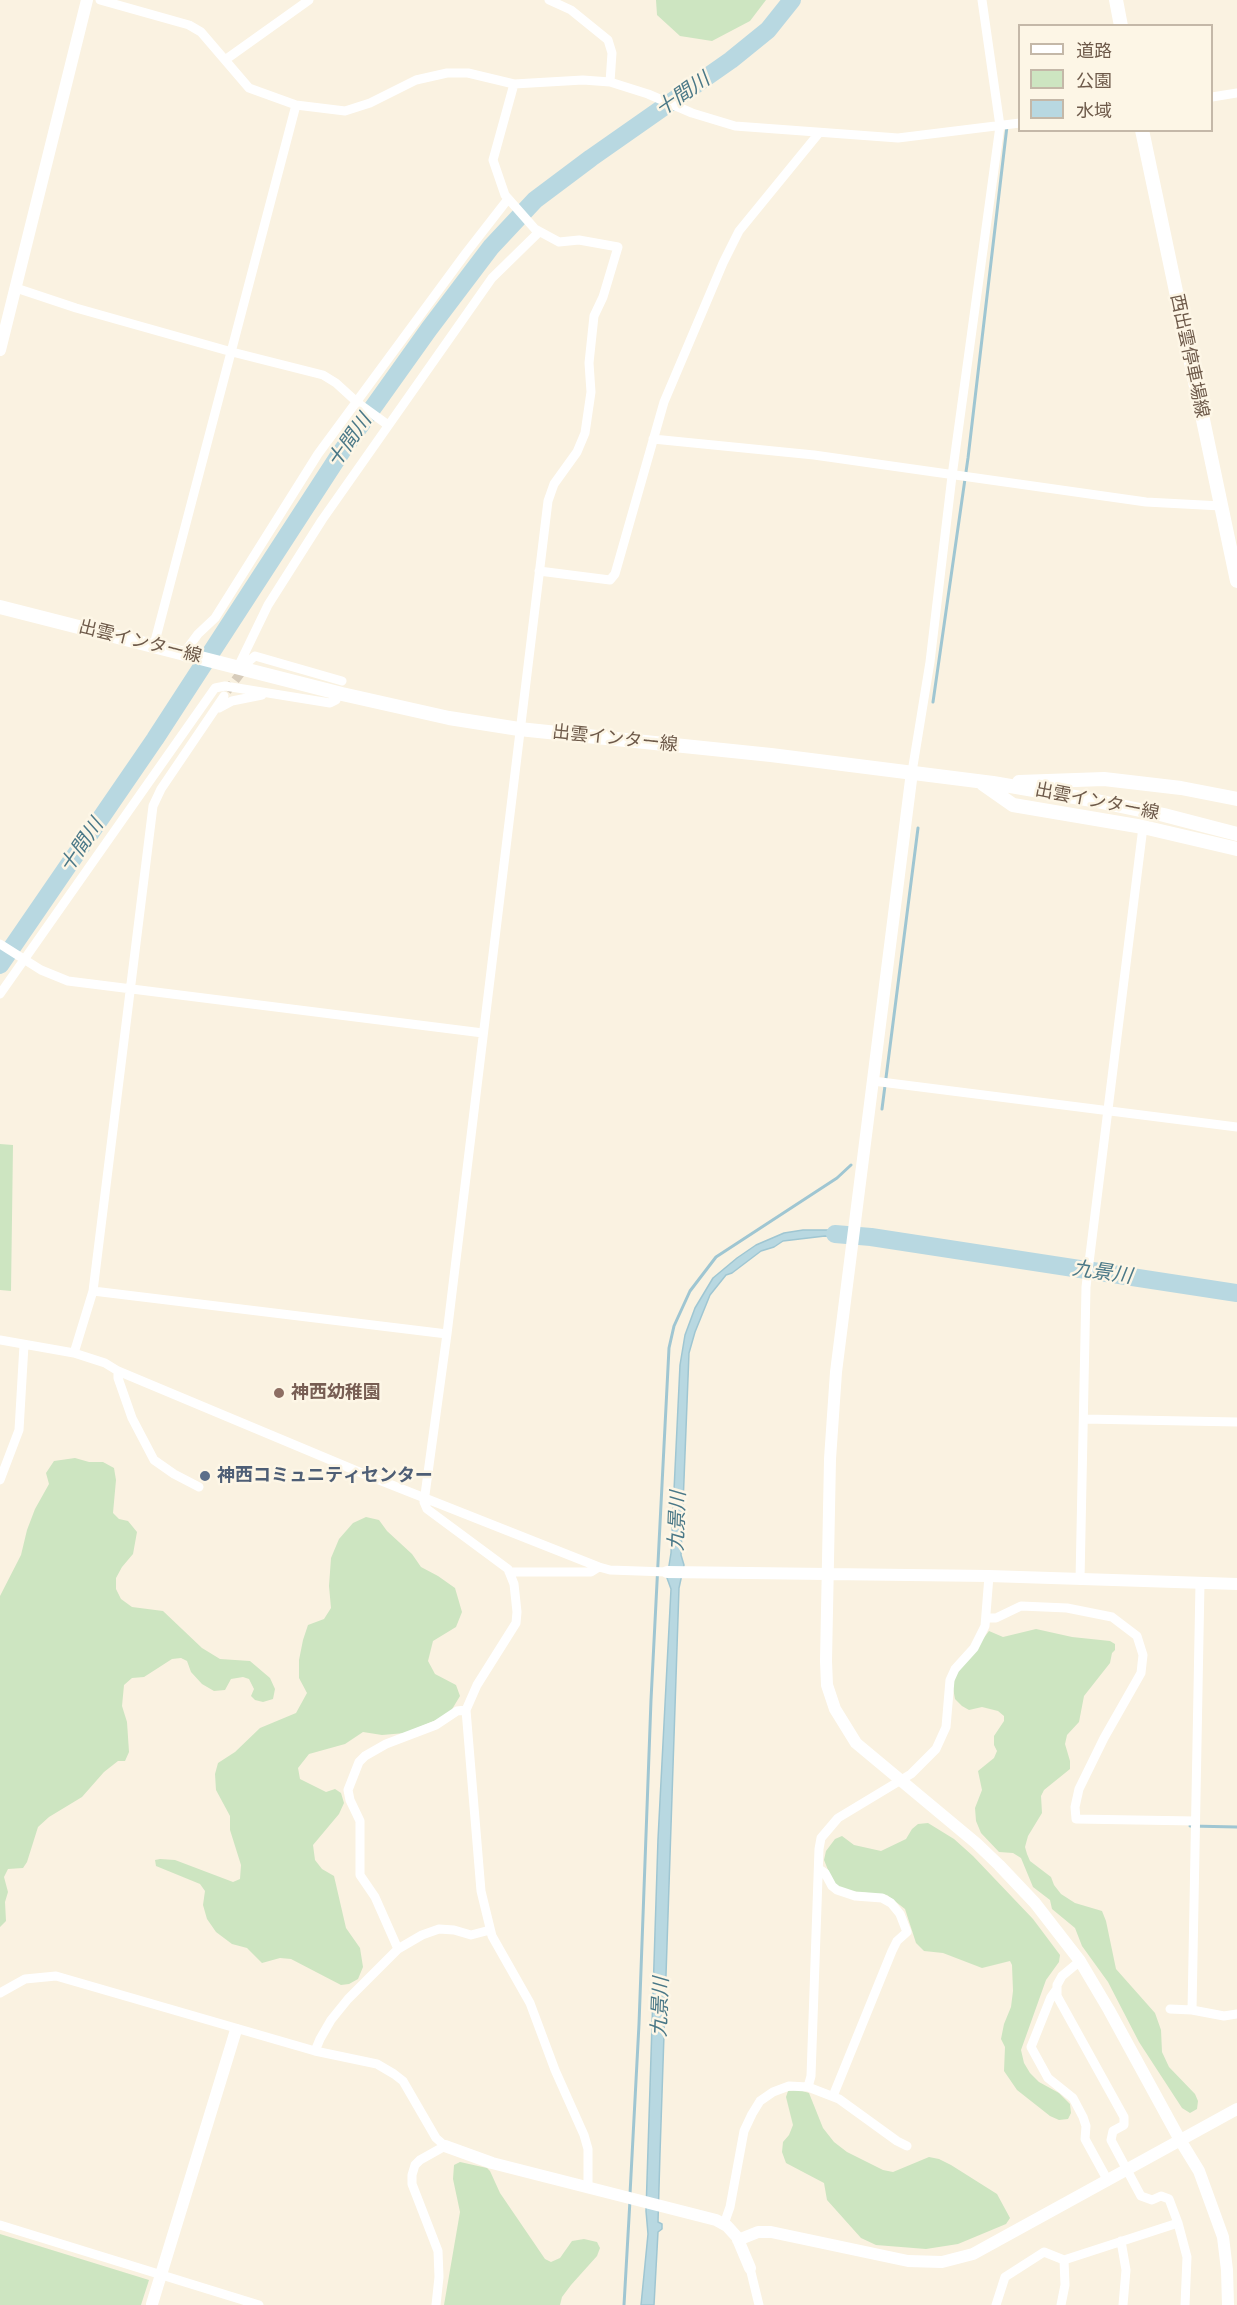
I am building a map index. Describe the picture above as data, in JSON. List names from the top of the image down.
{
  "streets": {
    "main road": ["西出雲停車場線", "出雲インター線"]
  },
  "water": ["十間川", "九景川"],
  "places": ["神西幼稚園", "神西コミュニティセンター"],
  "legend": ["道路", "公園", "水域"]
}
